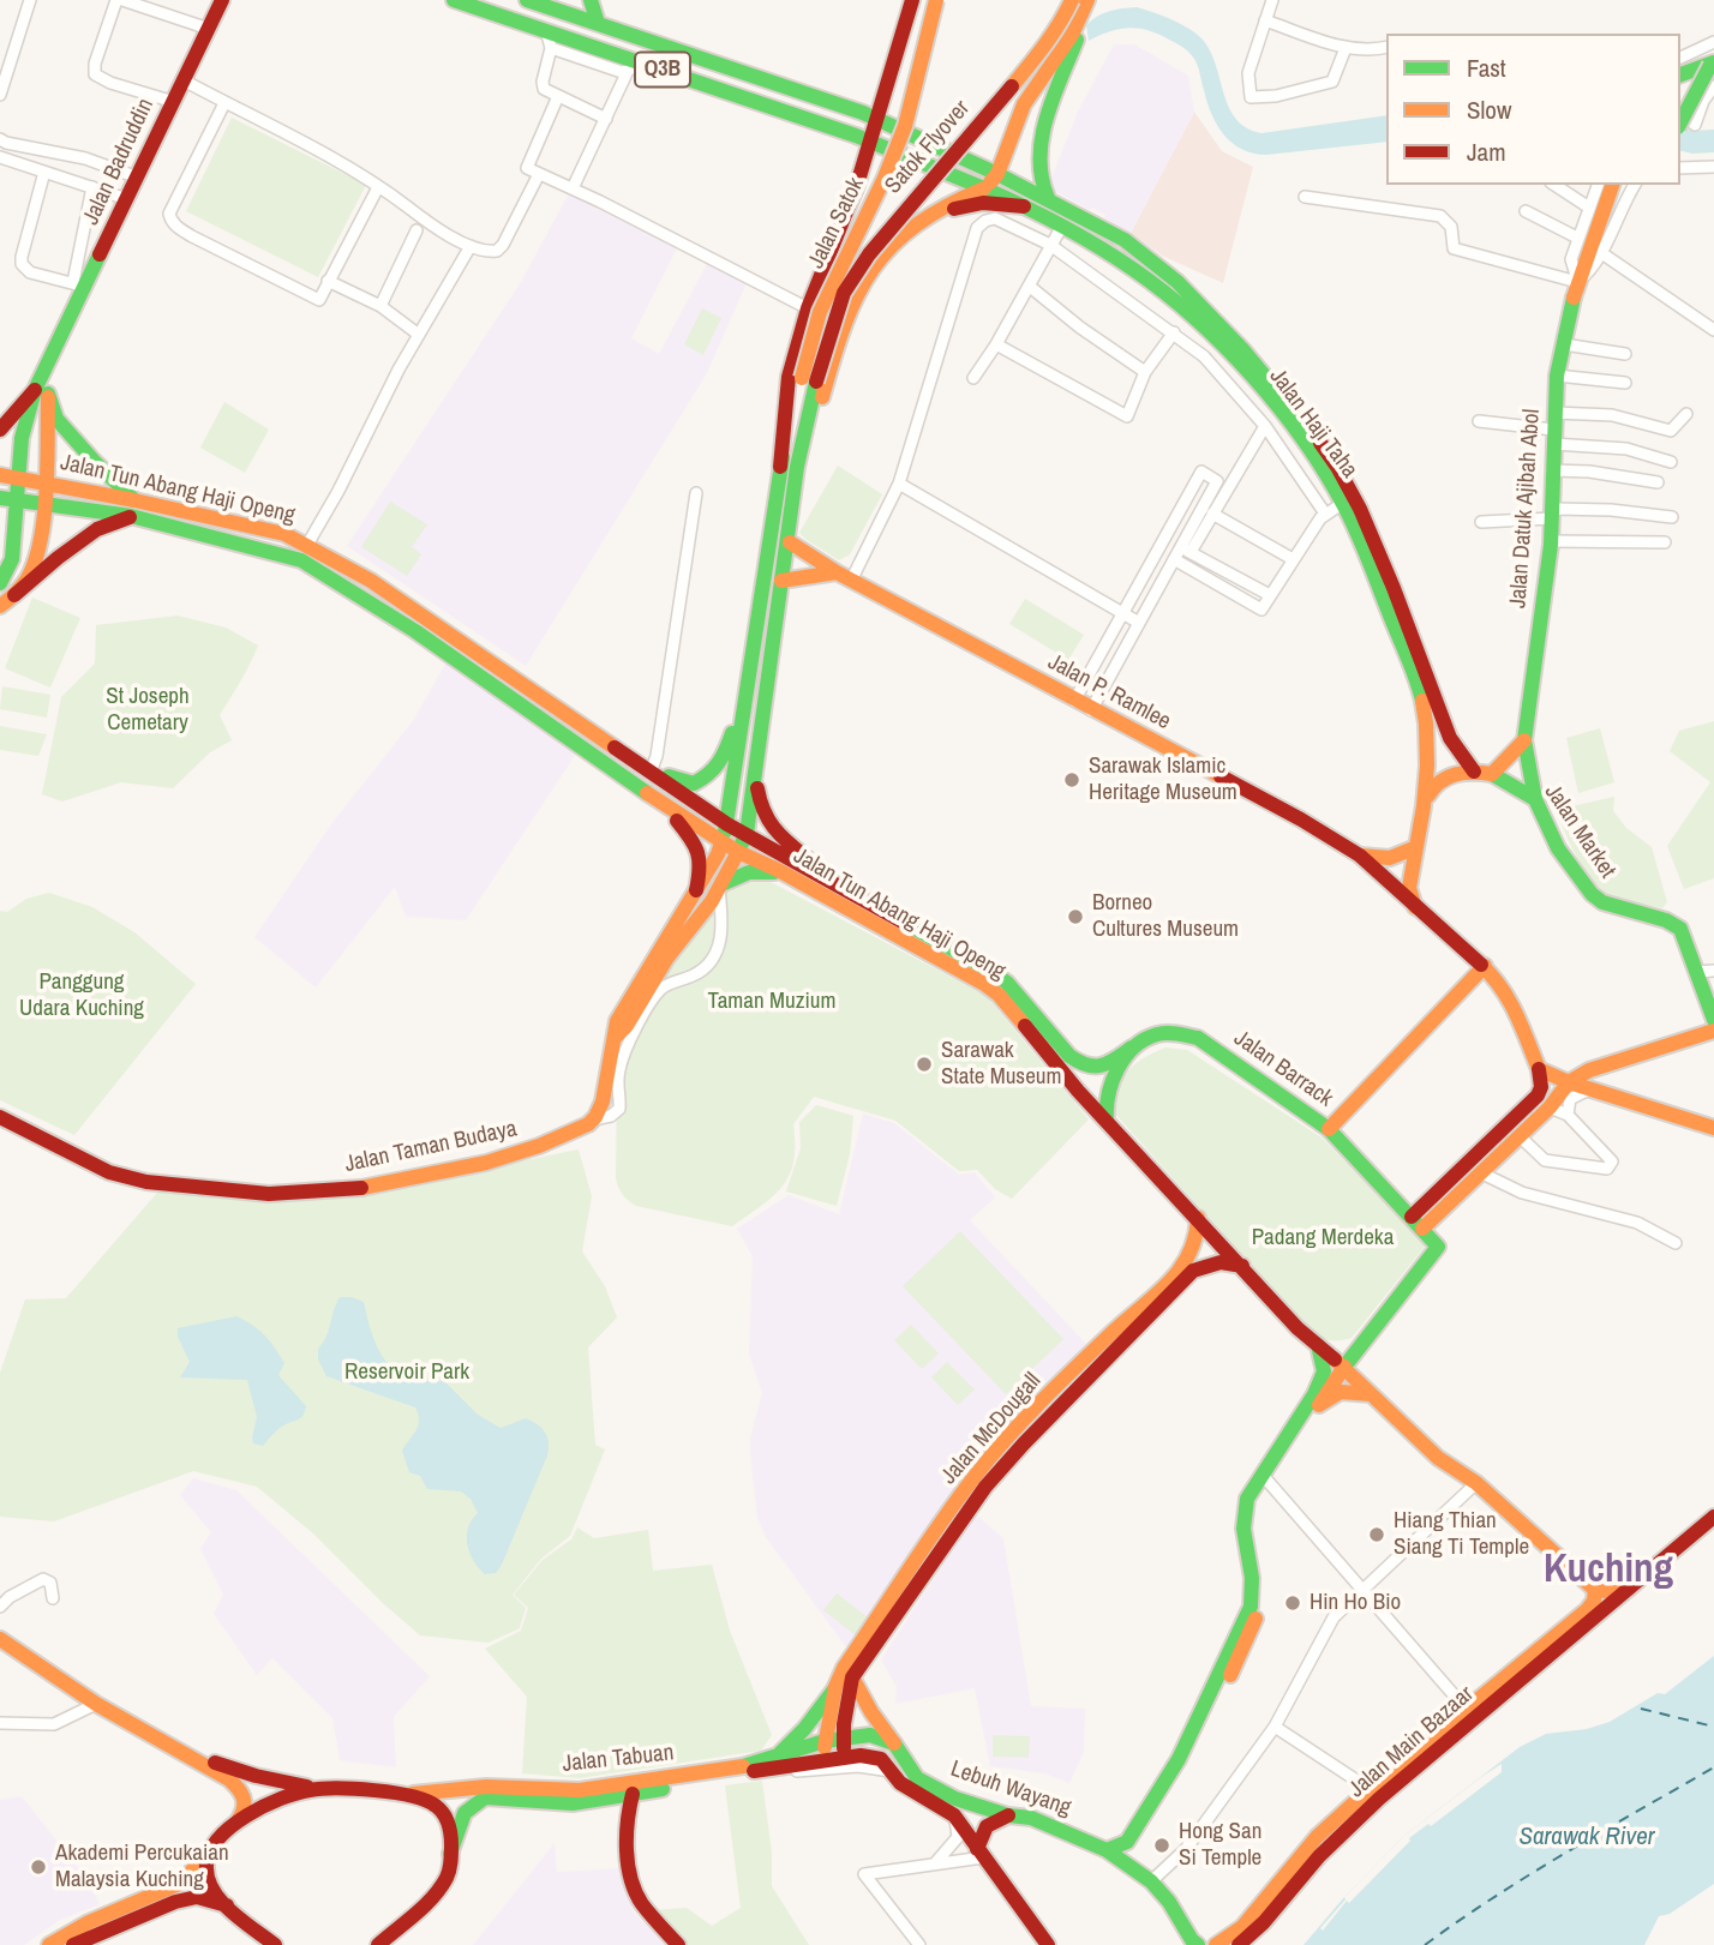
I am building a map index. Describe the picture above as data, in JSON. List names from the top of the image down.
{
  "streets": {
    "main road": [
      "Q3B",
      "Satok Flyover",
      "Jalan Badruddin",
      "Jalan Satok",
      "Jalan Haji Taha",
      "Jalan Tun Abang Haji Openg",
      "Jalan Datuk Ajibah Abol",
      "Jalan P. Ramlee",
      "Jalan Market",
      "Jalan Barrack",
      "Jalan Taman Budaya",
      "Jalan McDougall",
      "Jalan Main Bazaar",
      "Jalan Tabuan",
      "Lebuh Wayang"
    ]
  },
  "crossings": [
    ["Q3B", "Jalan Satok"],
    ["Q3B", "Jalan Haji Taha"],
    ["Satok Flyover", "Jalan Satok"],
    ["Jalan Badruddin", "Jalan Tun Abang Haji Openg"],
    ["Jalan Satok", "Jalan Haji Taha"],
    ["Jalan Satok", "Jalan Tun Abang Haji Openg"],
    ["Jalan Satok", "Jalan P. Ramlee"],
    ["Jalan Haji Taha", "Jalan P. Ramlee"],
    ["Jalan Tun Abang Haji Openg", "Jalan Barrack"],
    ["Jalan Tun Abang Haji Openg", "Jalan McDougall"],
    ["Jalan Tun Abang Haji Openg", "Jalan Main Bazaar"],
    ["Jalan Datuk Ajibah Abol", "Jalan Market"],
    ["Jalan McDougall", "Jalan Tabuan"],
    ["Jalan McDougall", "Lebuh Wayang"],
    ["Jalan Tabuan", "Lebuh Wayang"]
  ],
  "districts": ["Kuching"],
  "water": ["Sarawak River"],
  "parks": [
    "St Joseph Cemetary",
    "Panggung Udara Kuching",
    "Taman Muzium",
    "Padang Merdeka",
    "Reservoir Park"
  ],
  "places": [
    "Sarawak Islamic Heritage Museum",
    "Borneo Cultures Museum",
    "Sarawak State Museum",
    "Hiang Thian Siang Ti Temple",
    "Hin Ho Bio",
    "Hong San Si Temple",
    "Akademi Percukaian Malaysia Kuching"
  ],
  "legend": ["Fast", "Slow", "Jam"]
}
